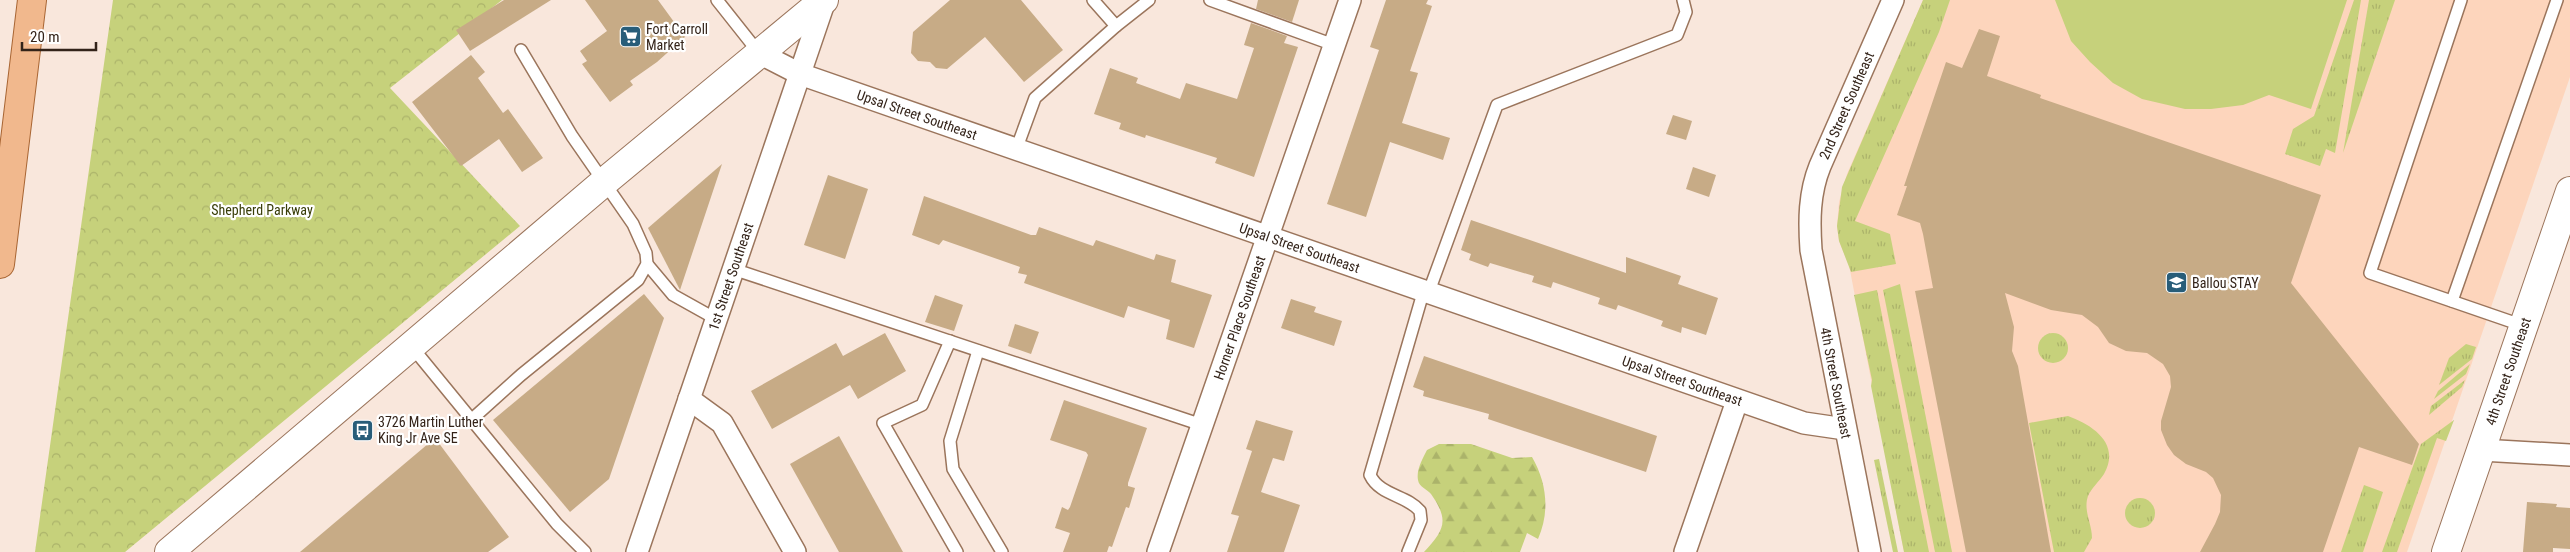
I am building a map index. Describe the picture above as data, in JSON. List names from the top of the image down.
{
  "streets": {
    "main road": ["4th Street Southeast"],
    "street": [
      "2nd Street Southeast",
      "Upsal Street Southeast",
      "1st Street Southeast",
      "Horner Place Southeast"
    ]
  },
  "crossings": [
    ["2nd Street Southeast", "4th Street Southeast"],
    ["Upsal Street Southeast", "1st Street Southeast"],
    ["Upsal Street Southeast", "Horner Place Southeast"],
    ["Upsal Street Southeast", "4th Street Southeast"]
  ],
  "parks": ["Shepherd Parkway"],
  "places": {
    "supermarket": ["Fort Carroll Market"],
    "school or university": ["Ballou STAY"],
    "bus stop": ["3726 Martin Luther King Jr Ave SE"]
  },
  "scale_bar": "20 m"
}
